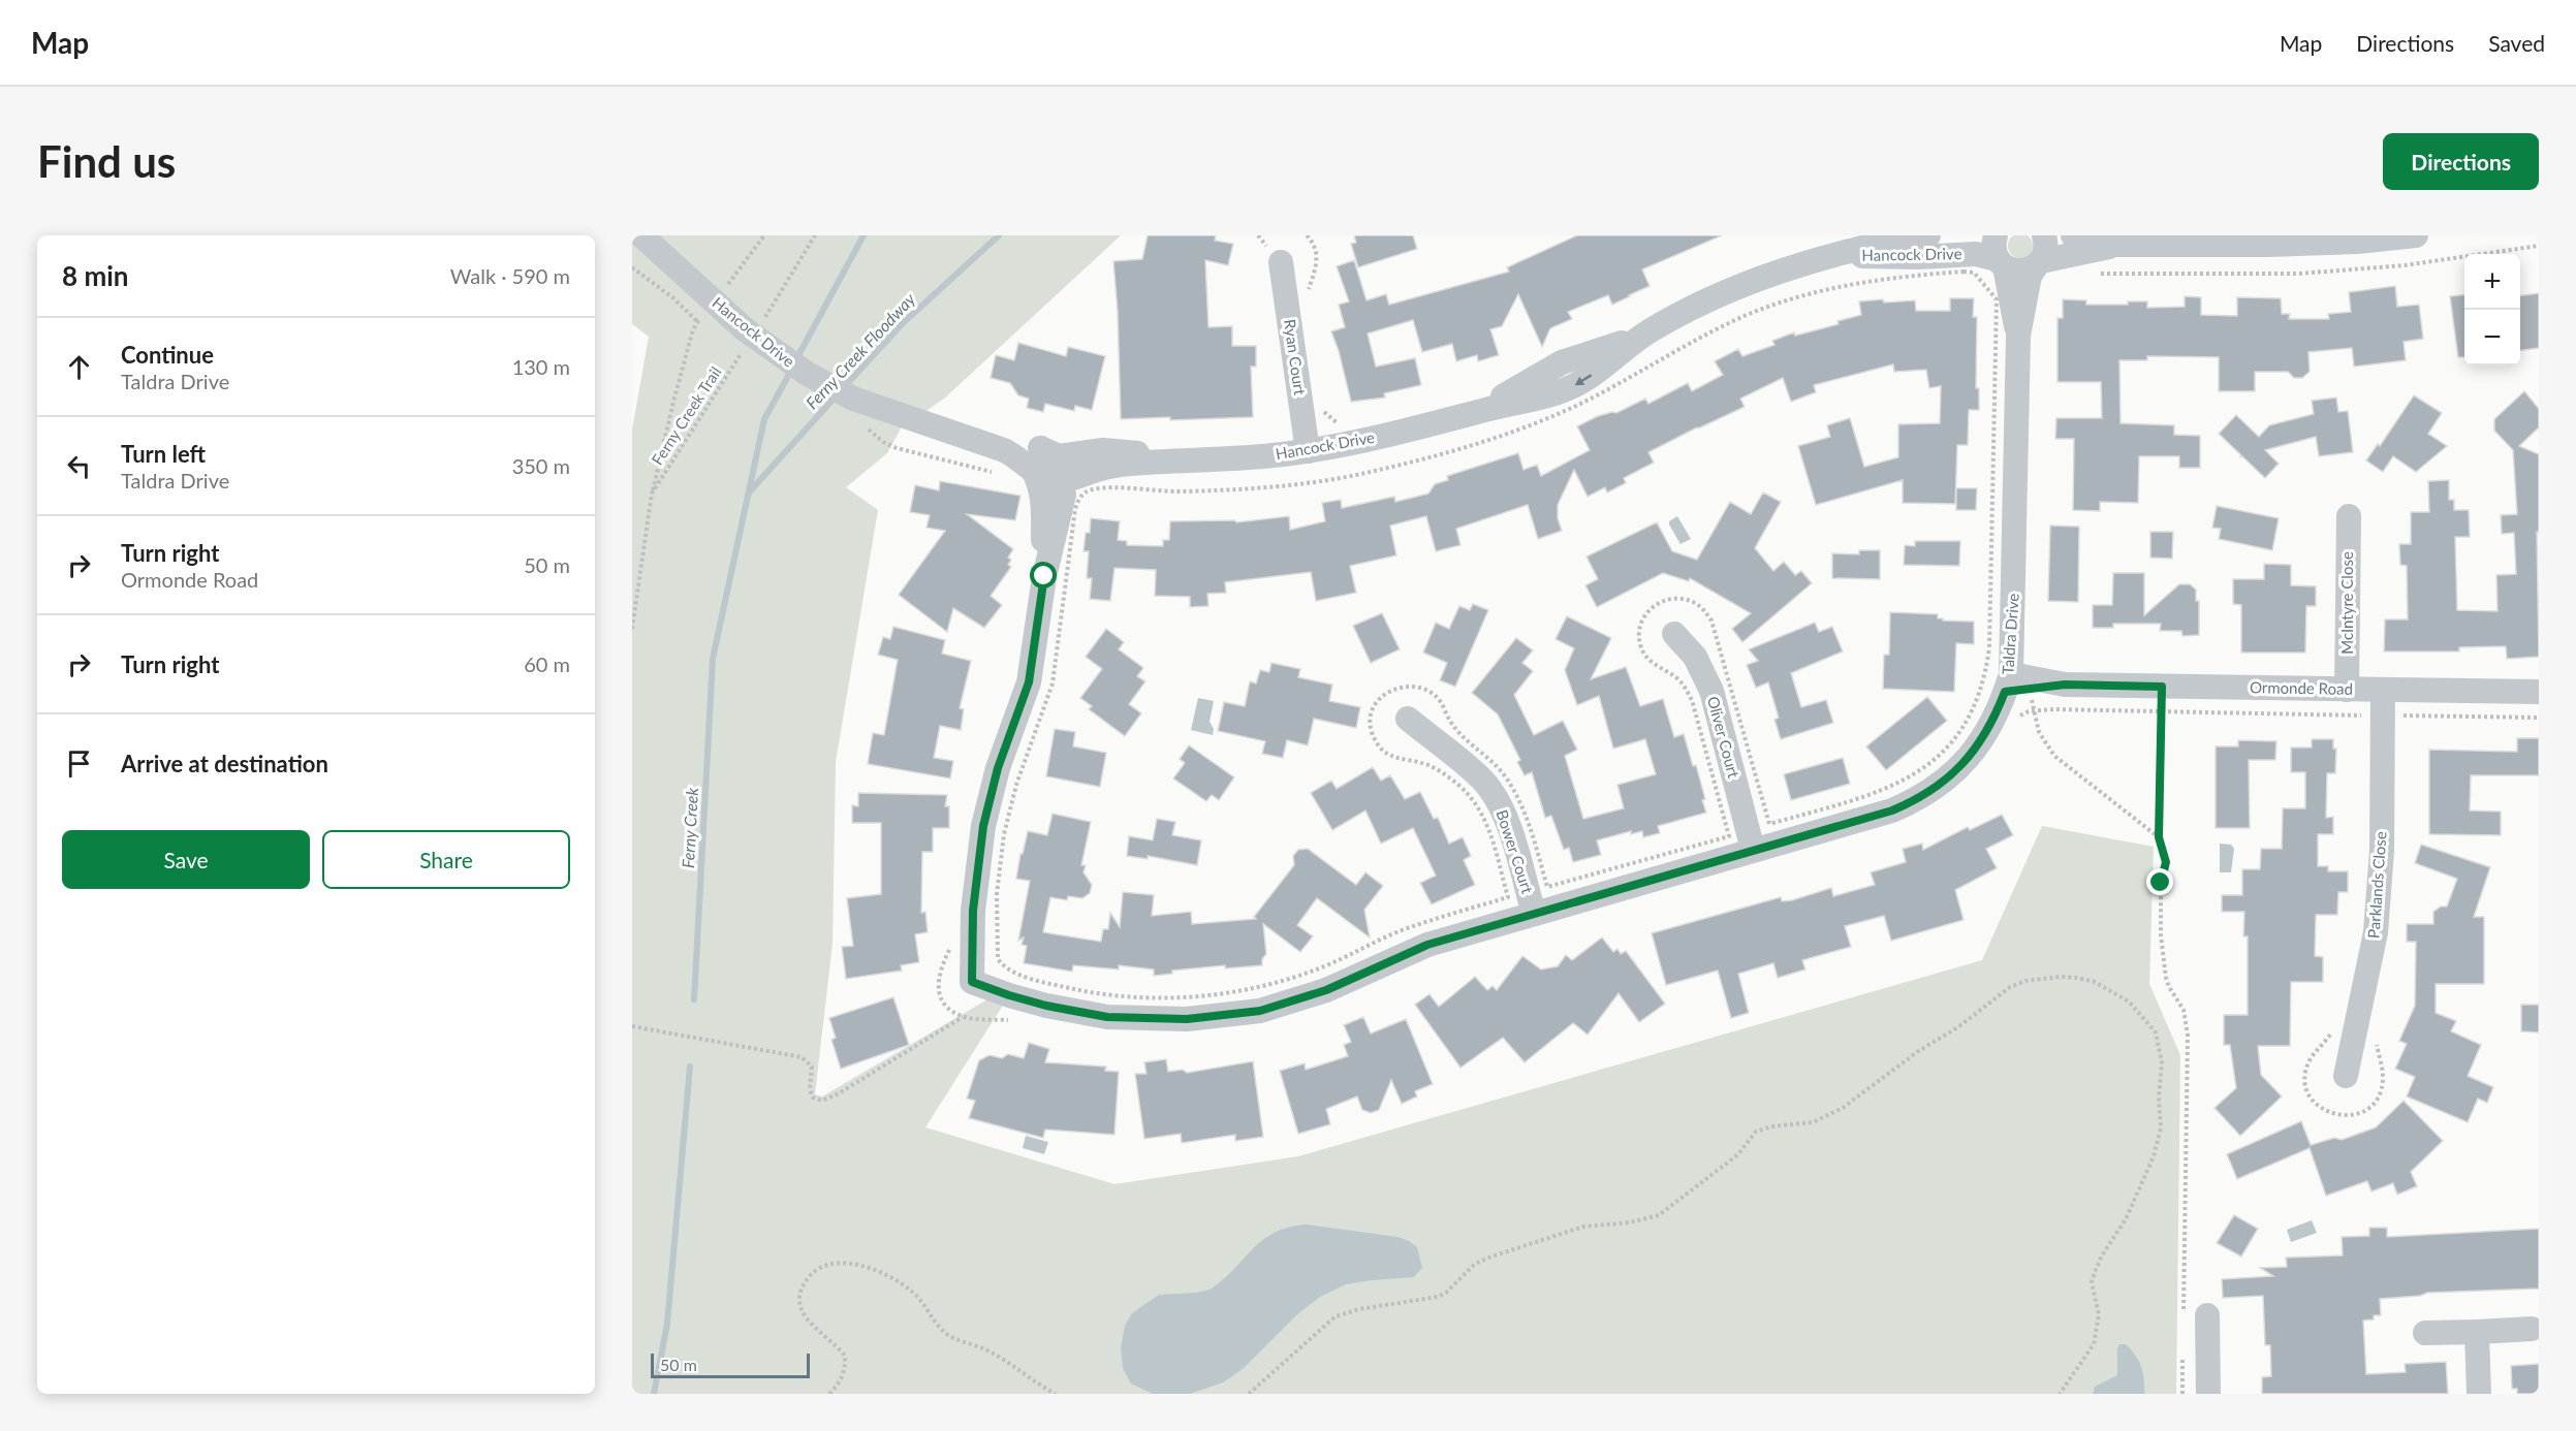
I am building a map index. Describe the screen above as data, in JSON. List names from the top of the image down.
{
  "streets": {
    "street": [
      "Hancock Drive",
      "Ryan Court",
      "McIntyre Close",
      "Taldra Drive",
      "Ormonde Road",
      "Oliver Court",
      "Bower Court",
      "Parklands Close"
    ],
    "path": ["Ferny Creek Trail"]
  },
  "crossings": [
    ["Hancock Drive", "Ryan Court"],
    ["Hancock Drive", "Ferny Creek Trail"],
    ["Hancock Drive", "Taldra Drive"],
    ["McIntyre Close", "Ormonde Road"],
    ["Taldra Drive", "Ormonde Road"],
    ["Taldra Drive", "Oliver Court"],
    ["Taldra Drive", "Bower Court"],
    ["Ormonde Road", "Parklands Close"]
  ],
  "water": ["Ferny Creek Floodway", "Ferny Creek"],
  "scale_bar": "50 m",
  "page": {
    "header": "Map",
    "nav": ["Map", "Directions", "Saved"],
    "buttons": [
      "Directions",
      ["Save", "Share"]
    ],
    "title": "Find us",
    "heading": ["8 min", "Walk · 590 m"],
    "map_buttons": ["+", "−"],
    "list": [
      ["Continue", "Taldra Drive", "130 m"],
      ["Turn left", "Taldra Drive", "350 m"],
      ["Turn right", "Ormonde Road", "50 m"],
      ["Turn right", "60 m"],
      "Arrive at destination"
    ],
    "scale": "50 m"
  }
}
